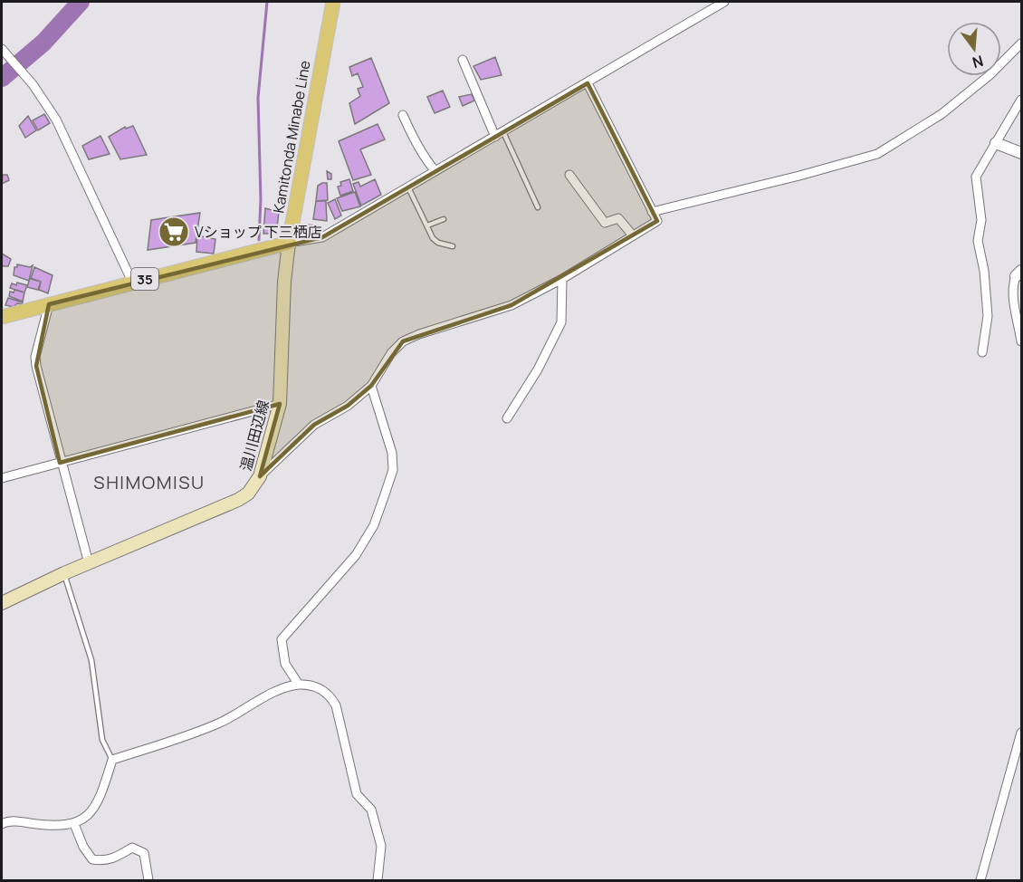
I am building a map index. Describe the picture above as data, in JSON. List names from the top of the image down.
{
  "streets": {
    "main road": ["Kamitonda Minabe Line", "35", "温川田辺線"]
  },
  "crossings": [
    ["Kamitonda Minabe Line", "35"],
    ["Kamitonda Minabe Line", "温川田辺線"],
    ["35", "温川田辺線"]
  ],
  "districts": ["SHIMOMISU"],
  "places": {
    "supermarket": ["Vショップ 下三栖店"]
  },
  "north": "bottom"
}
